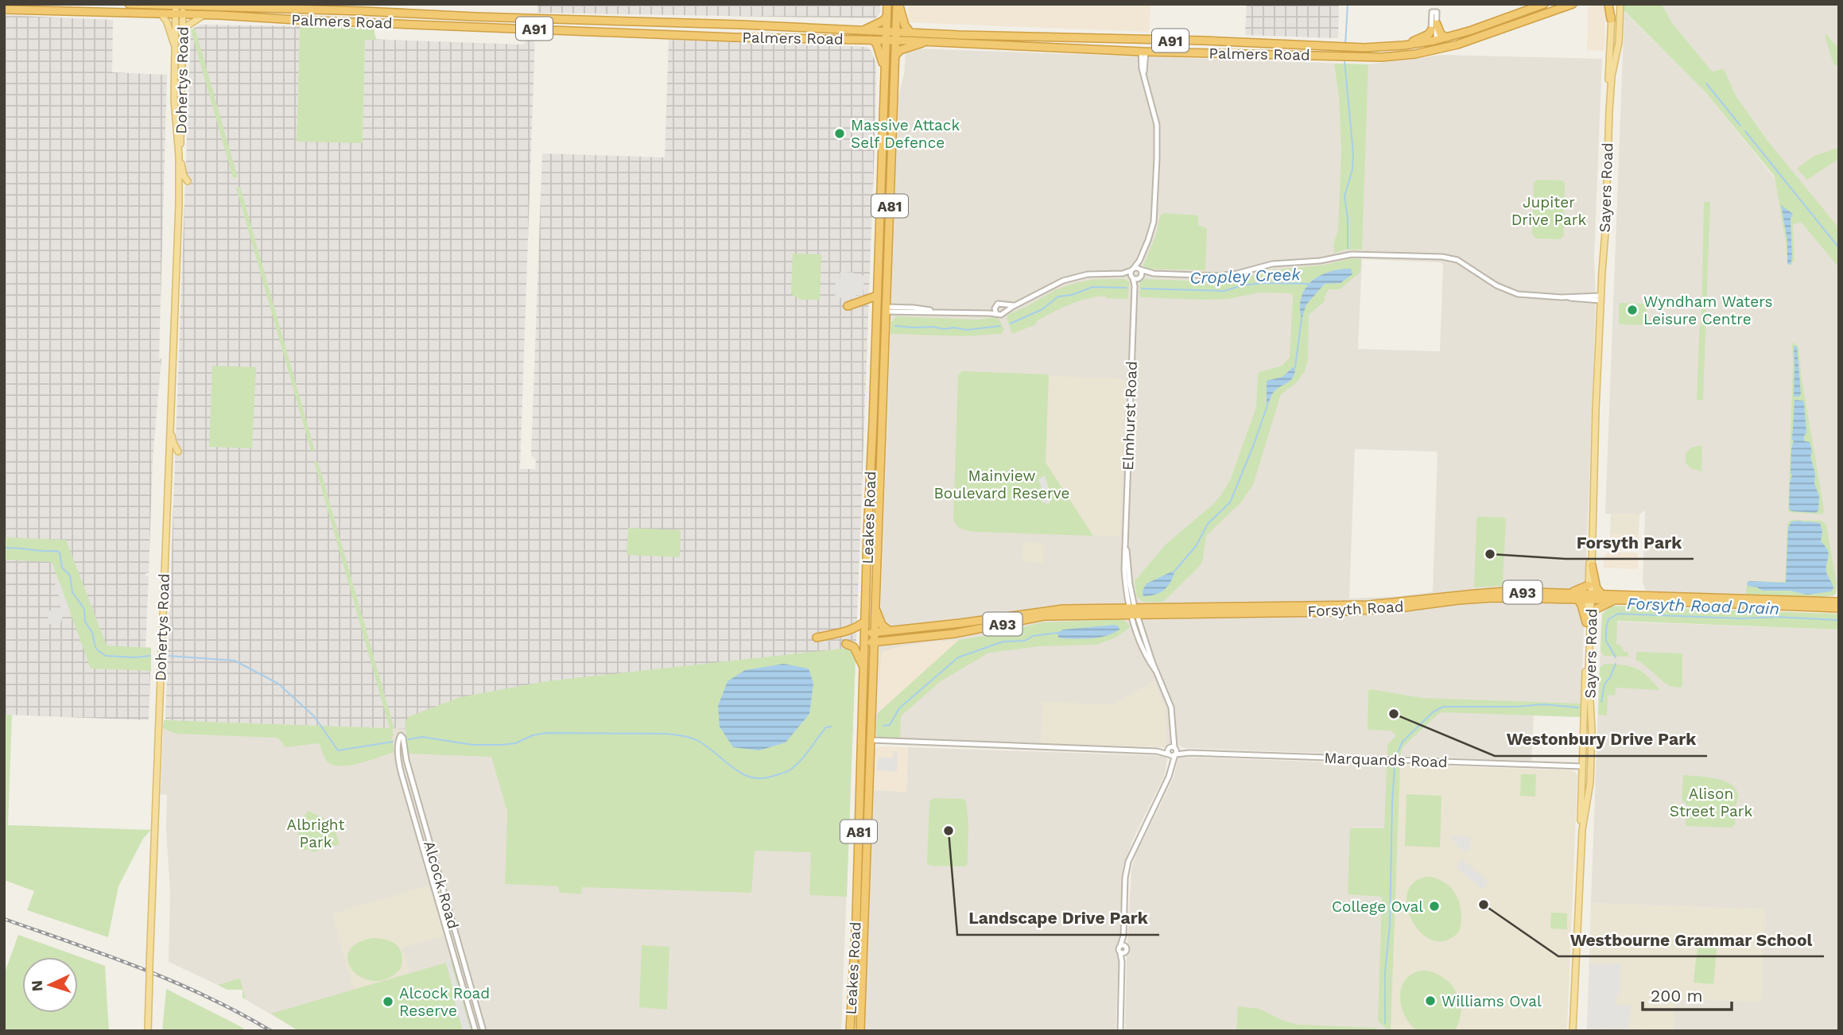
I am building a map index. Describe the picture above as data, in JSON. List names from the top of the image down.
{
  "streets": {
    "highway": [
      "Palmers Road",
      "A91",
      "A81",
      "Leakes Road",
      "A93",
      "Forsyth Road"
    ],
    "main road": ["Dohertys Road", "Sayers Road"],
    "street": ["Elmhurst Road", "Marquands Road", "Alcock Road"]
  },
  "crossings": [
    ["Palmers Road", "Dohertys Road"],
    ["Palmers Road", "Leakes Road"],
    ["Sayers Road", "Forsyth Road"],
    ["Sayers Road", "Marquands Road"],
    ["Elmhurst Road", "Forsyth Road"],
    ["Elmhurst Road", "Marquands Road"],
    ["Leakes Road", "A93"],
    ["Leakes Road", "Forsyth Road"],
    ["Leakes Road", "Marquands Road"],
    ["A93", "Forsyth Road"]
  ],
  "water": ["Cropley Creek", "Forsyth Road Drain"],
  "parks": [
    "Jupiter Drive Park",
    "Mainview Boulevard Reserve",
    "Alison Street Park",
    "Albright Park"
  ],
  "places": [
    "Massive Attack Self Defence",
    "Wyndham Waters Leisure Centre",
    "Forsyth Park",
    "Westonbury Drive Park",
    "Landscape Drive Park",
    "Westbourne Grammar School",
    "College Oval",
    "Williams Oval",
    "Alcock Road Reserve"
  ],
  "scale_bar": "200 m",
  "north": "left"
}
